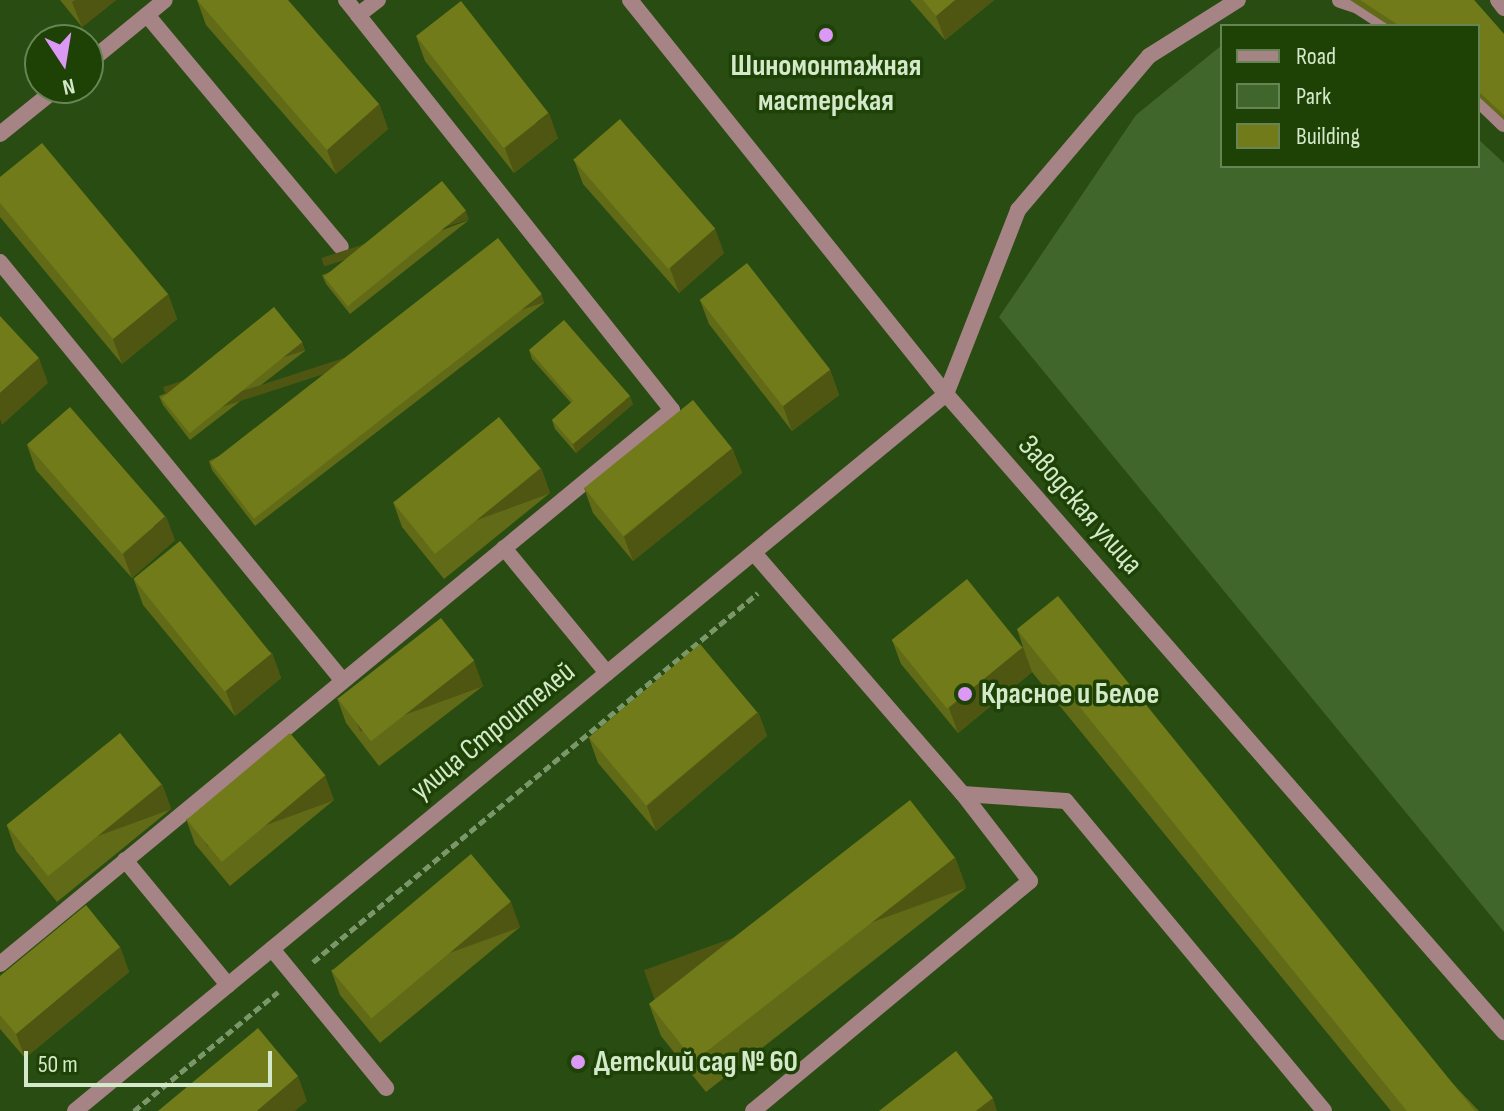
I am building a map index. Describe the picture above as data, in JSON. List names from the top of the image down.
{
  "streets": {
    "street": ["Заводская улица", "улица Строителей"]
  },
  "crossings": [
    ["Заводская улица", "улица Строителей"]
  ],
  "places": ["Шиномонтажная мастерская", "Красное и Белое", "Детский сад № 60"],
  "legend": ["Road", "Park", "Building"],
  "scale_bar": "50 m",
  "north": "bottom"
}
